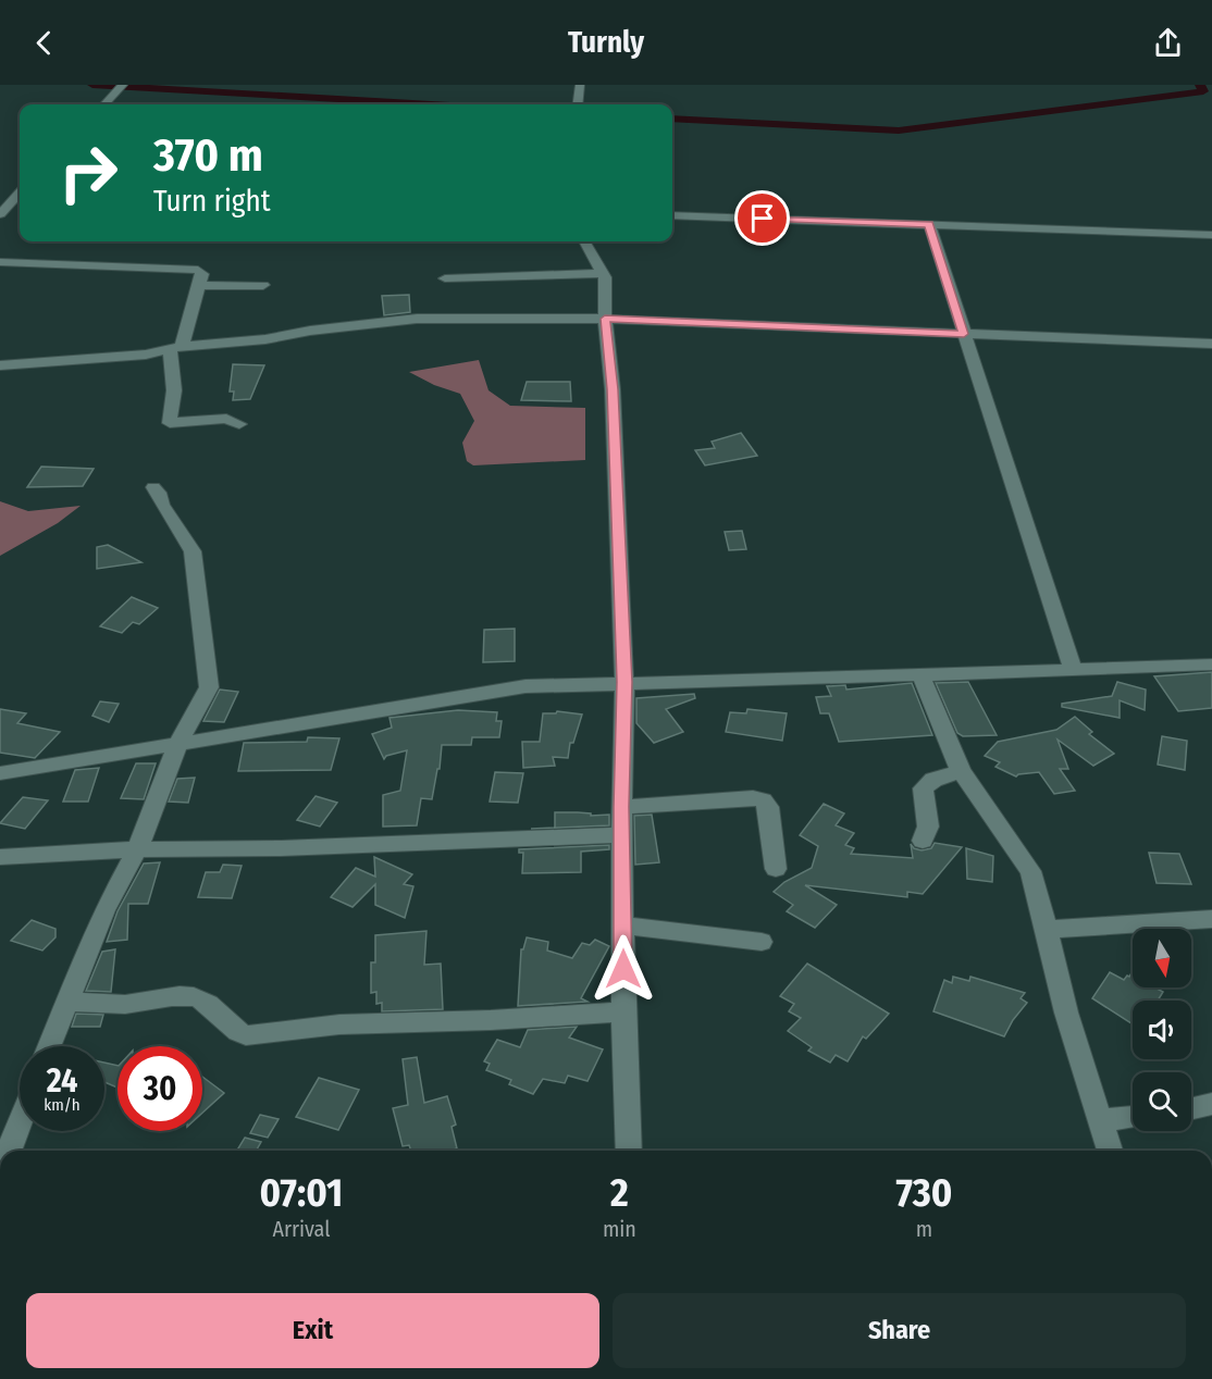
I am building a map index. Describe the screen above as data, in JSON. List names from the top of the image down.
{
  "north": "bottom",
  "page": {
    "header": "Turnly",
    "turn": ["370 m", "Turn right"],
    "speed": "24 km/h",
    "limit": "30",
    "eta": [
      "07:01",
      "Arrival",
      "2",
      "min",
      "730",
      "m"
    ],
    "buttons": ["Exit", "Share"]
  }
}
